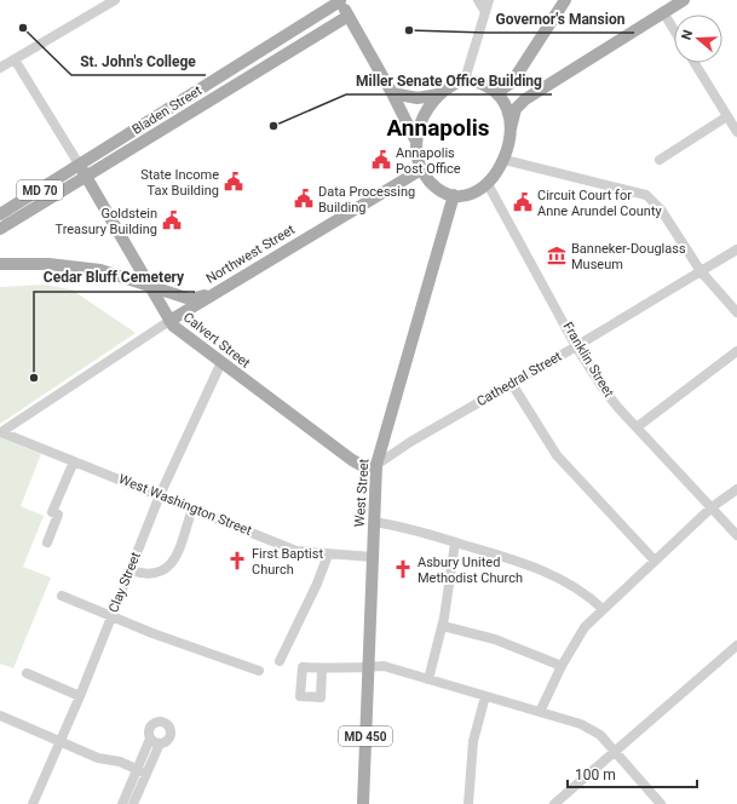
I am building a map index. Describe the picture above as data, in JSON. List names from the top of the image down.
{
  "streets": {
    "main road": [
      "Bladen Street",
      "MD 70",
      "Northwest Street",
      "Calvert Street",
      "West Street",
      "MD 450"
    ],
    "street": [
      "Franklin Street",
      "Cathedral Street",
      "West Washington Street",
      "Clay Street"
    ]
  },
  "crossings": [
    ["Bladen Street", "Calvert Street"],
    ["Northwest Street", "Calvert Street"],
    ["Northwest Street", "Franklin Street"],
    ["Northwest Street", "West Street"],
    ["Northwest Street", "West Washington Street"],
    ["Calvert Street", "Cathedral Street"],
    ["Calvert Street", "West Street"],
    ["Calvert Street", "Clay Street"],
    ["Franklin Street", "Cathedral Street"],
    ["Franklin Street", "West Street"],
    ["Cathedral Street", "West Street"],
    ["West Street", "West Washington Street"],
    ["West Washington Street", "Clay Street"]
  ],
  "districts": ["Annapolis"],
  "places": {
    "other": [
      "St. John's College",
      "Governor's Mansion",
      "Miller Senate Office Building",
      "Cedar Bluff Cemetery"
    ],
    "public building": [
      "Annapolis Post Office",
      "State Income Tax Building",
      "Data Processing Building",
      "Circuit Court for Anne Arundel County",
      "Goldstein Treasury Building"
    ],
    "museum": ["Banneker-Douglass Museum"],
    "church": ["First Baptist Church", "Asbury United Methodist Church"]
  },
  "scale_bar": "100 m",
  "north": "left"
}
